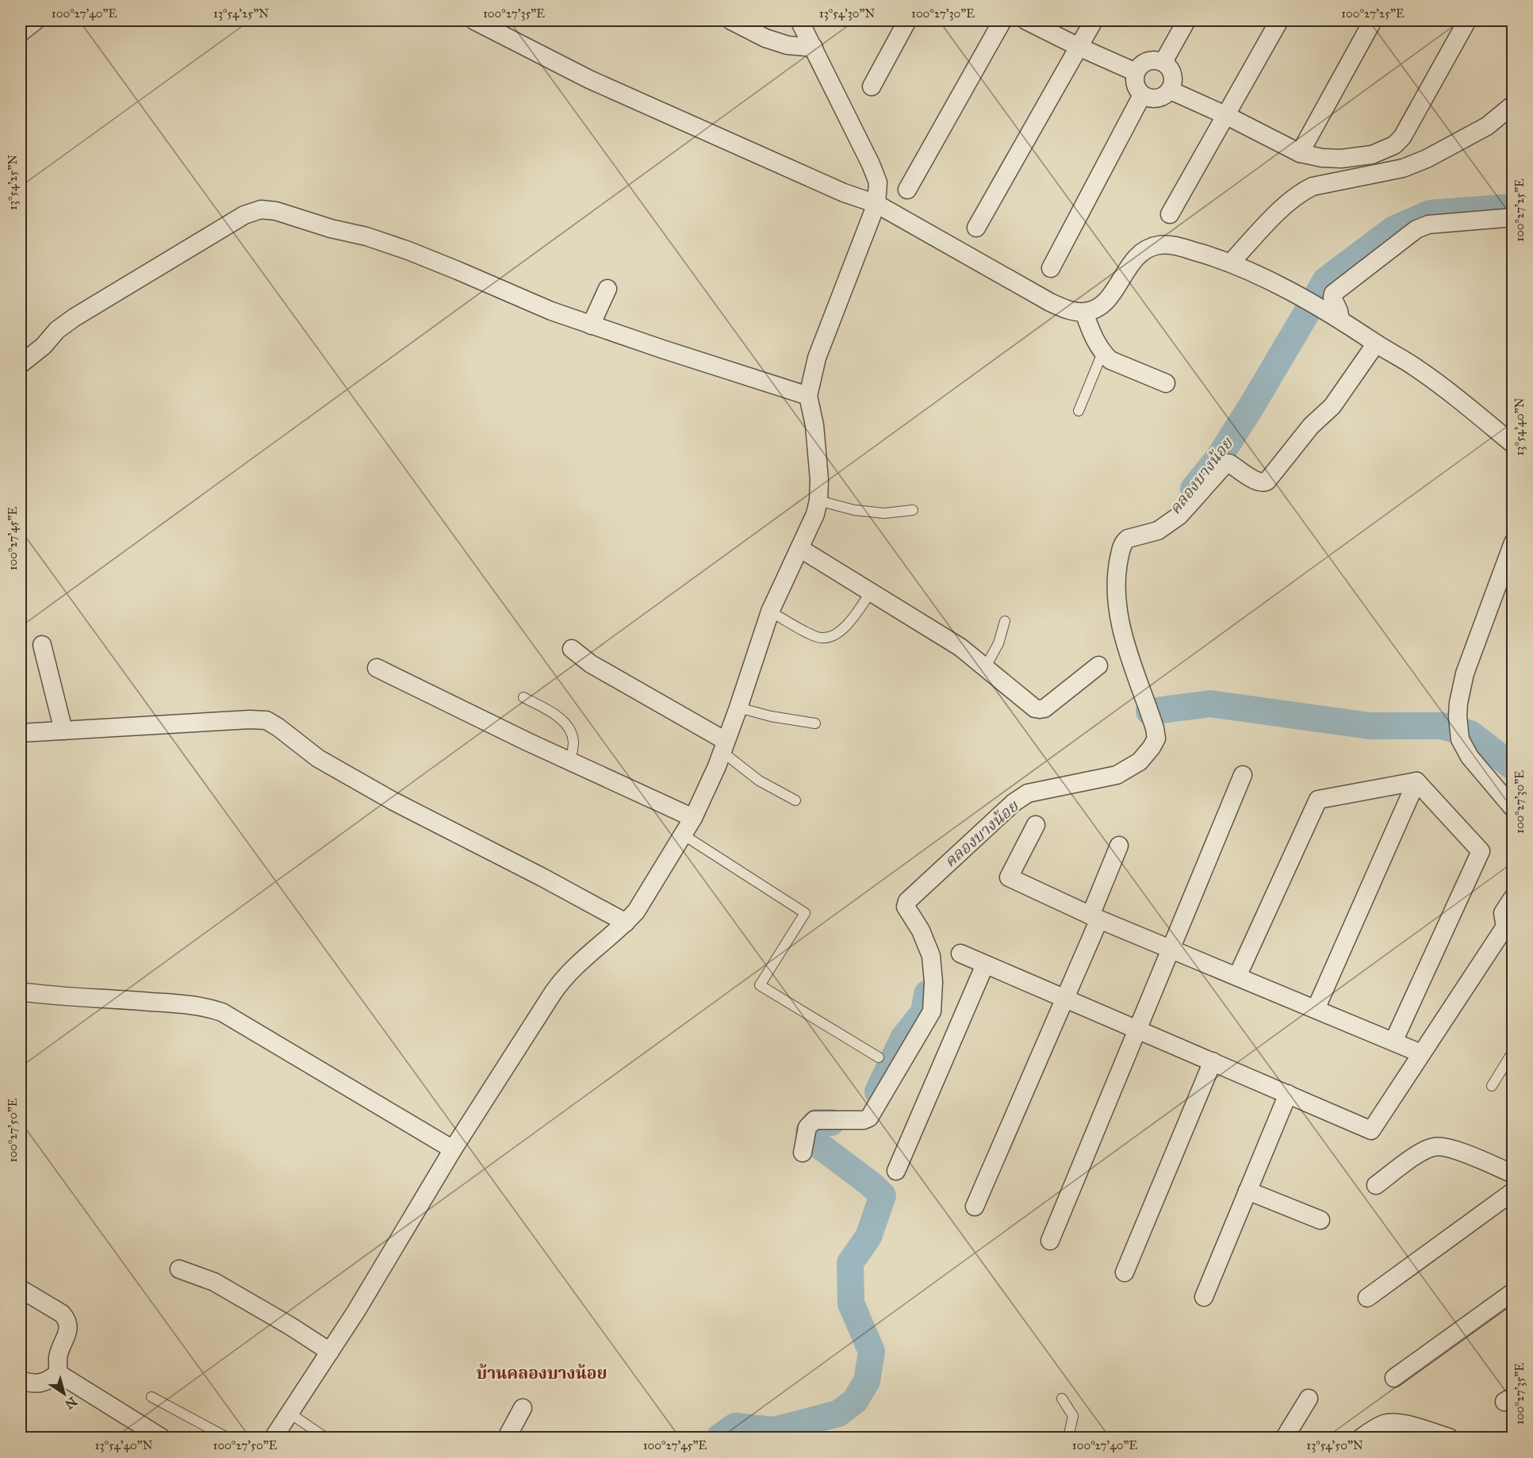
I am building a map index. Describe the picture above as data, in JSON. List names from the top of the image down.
{
  "districts": ["บ้านคลองบางน้อย"],
  "water": ["คลองบางน้อย"],
  "north": "bottom right",
  "coordinates": [
    "100°27'40\"E",
    "13°54'25\"N",
    "100°27'35\"E",
    "13°54'30\"N",
    "100°27'30\"E",
    "100°27'25\"E",
    "13°54'40\"N",
    "100°27'45\"E",
    "100°27'50\"E",
    "13°54'50\"N"
  ]
}
